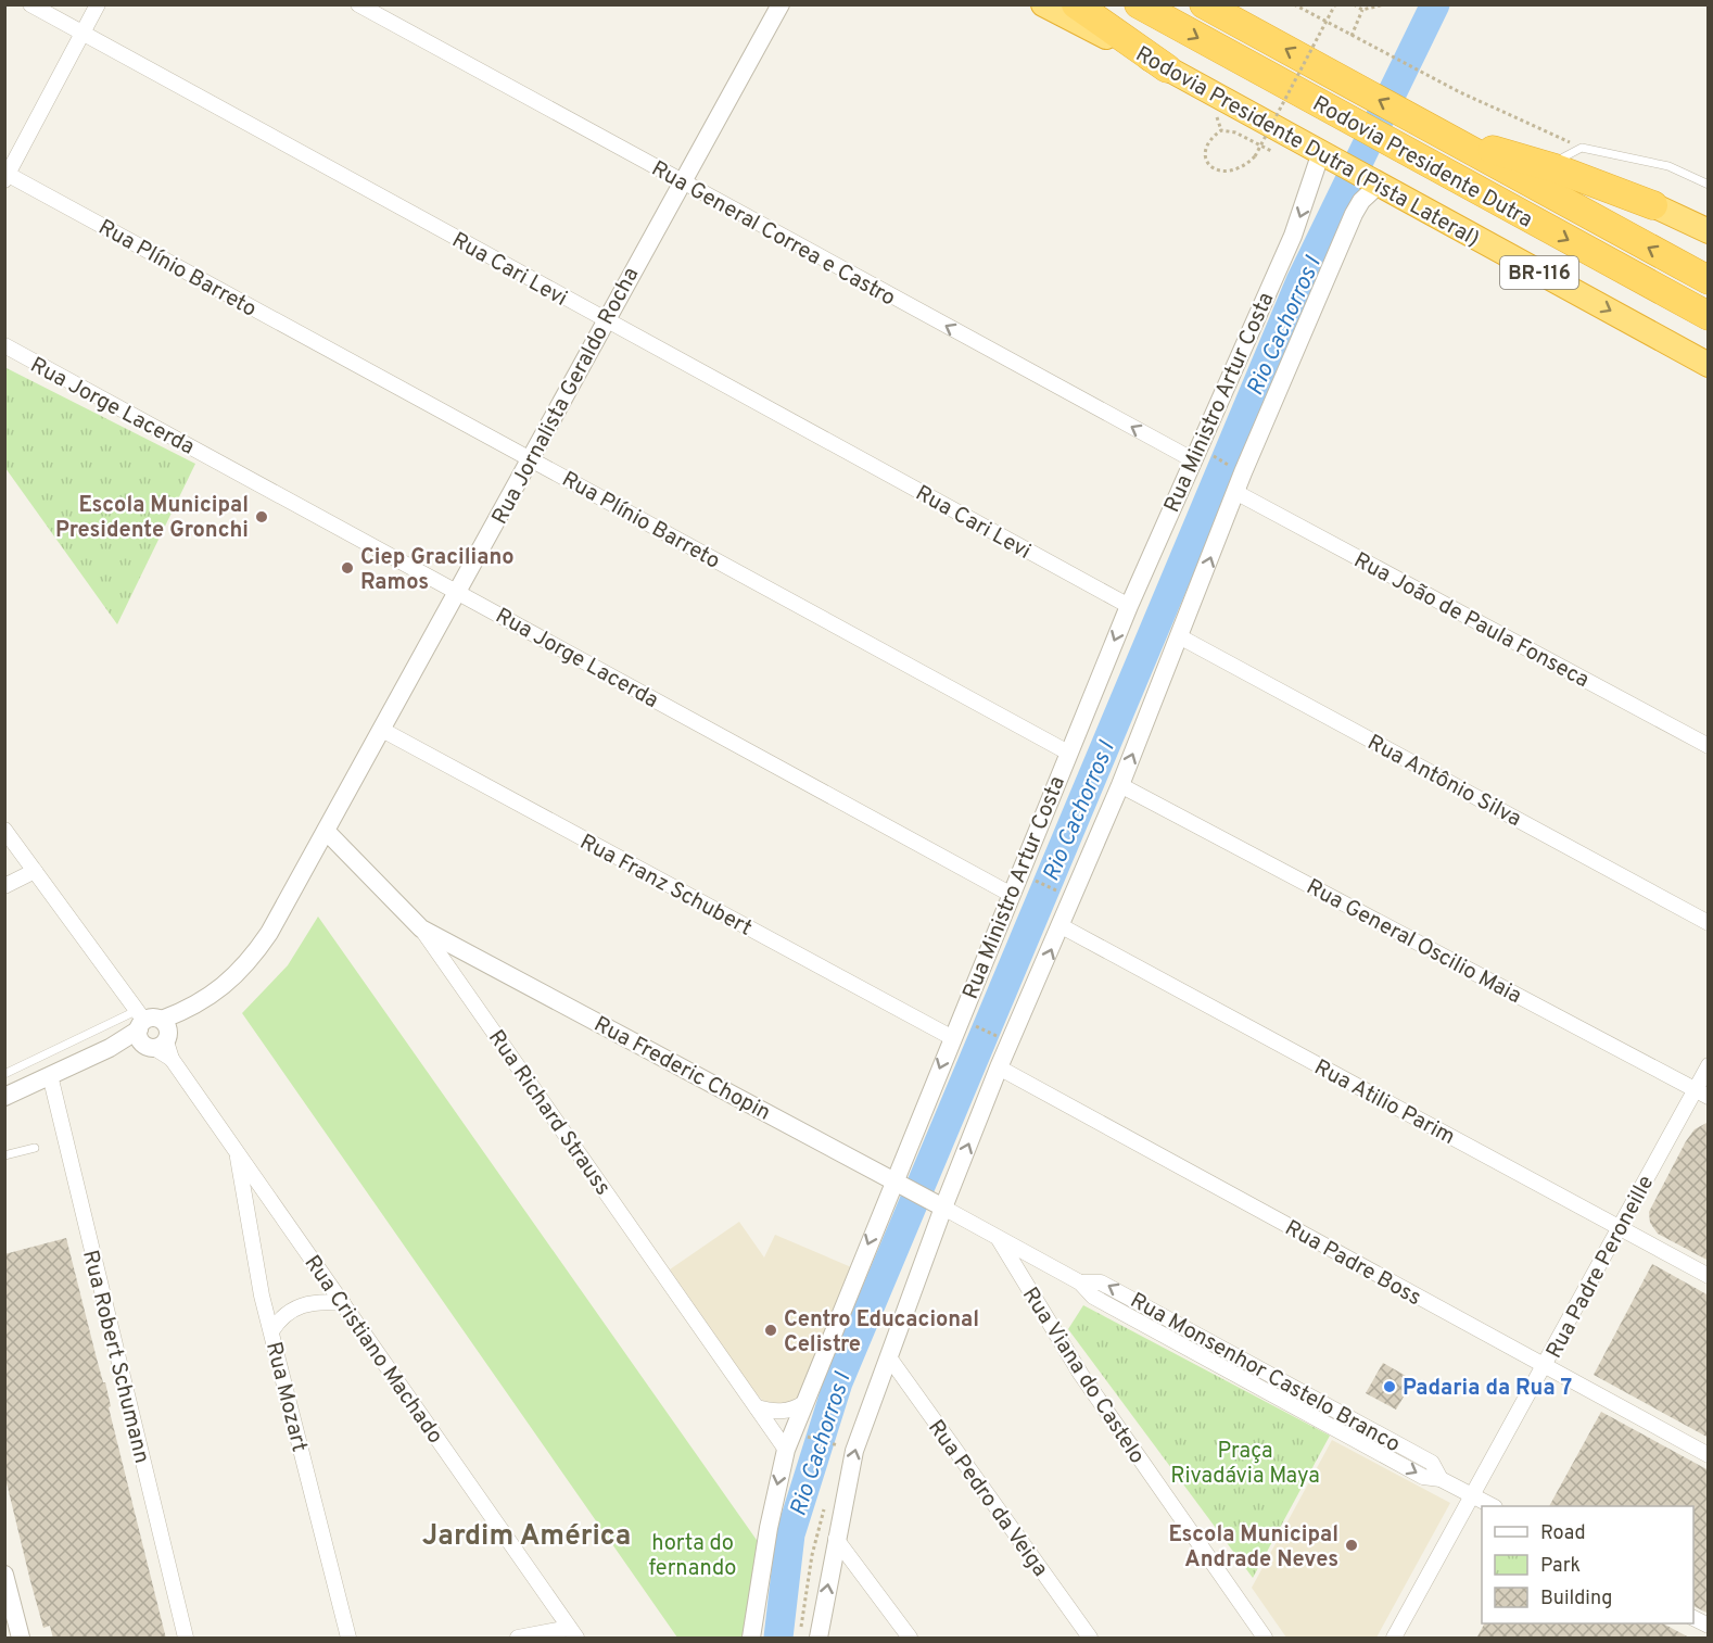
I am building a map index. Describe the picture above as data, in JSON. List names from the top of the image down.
{
  "streets": {
    "highway": ["Rodovia Presidente Dutra (Pista Lateral)", "Rodovia Presidente Dutra", "BR-116"],
    "street": [
      "Rua General Correa e Castro",
      "Rua Plínio Barreto",
      "Rua Cari Levi",
      "Rua Jornalista Geraldo Rocha",
      "Rua Ministro Artur Costa",
      "Rua Jorge Lacerda",
      "Rua João de Paula Fonseca",
      "Rua Antônio Silva",
      "Rua Franz Schubert",
      "Rua General Oscilio Maia",
      "Rua Frederic Chopin",
      "Rua Atilio Parim",
      "Rua Richard Strauss",
      "Rua Padre Boss",
      "Rua Padre Peroneille",
      "Rua Cristiano Machado",
      "Rua Robert Schumann",
      "Rua Monsenhor Castelo Branco",
      "Rua Viana do Castelo",
      "Rua Mozart",
      "Rua Pedro da Veiga"
    ]
  },
  "crossings": [
    ["Rodovia Presidente Dutra (Pista Lateral)", "Rua Ministro Artur Costa"],
    ["Rua General Correa e Castro", "Rua Jornalista Geraldo Rocha"],
    ["Rua General Correa e Castro", "Rua Ministro Artur Costa"],
    ["Rua Plínio Barreto", "Rua Jornalista Geraldo Rocha"],
    ["Rua Plínio Barreto", "Rua Ministro Artur Costa"],
    ["Rua Cari Levi", "Rua Jornalista Geraldo Rocha"],
    ["Rua Cari Levi", "Rua Ministro Artur Costa"],
    ["Rua Jornalista Geraldo Rocha", "Rua Jorge Lacerda"],
    ["Rua Jornalista Geraldo Rocha", "Rua Franz Schubert"],
    ["Rua Jornalista Geraldo Rocha", "Rua Richard Strauss"],
    ["Rua Jornalista Geraldo Rocha", "Rua Cristiano Machado"],
    ["Rua Jornalista Geraldo Rocha", "Rua Robert Schumann"],
    ["Rua Ministro Artur Costa", "Rua Jorge Lacerda"],
    ["Rua Ministro Artur Costa", "Rua Franz Schubert"],
    ["Rua Ministro Artur Costa", "Rua Frederic Chopin"],
    ["Rua Ministro Artur Costa", "Rua Richard Strauss"],
    ["Rua General Oscilio Maia", "Rua Padre Peroneille"],
    ["Rua Frederic Chopin", "Rua Richard Strauss"],
    ["Rua Frederic Chopin", "Rua Monsenhor Castelo Branco"],
    ["Rua Atilio Parim", "Rua Padre Peroneille"],
    ["Rua Padre Boss", "Rua Padre Peroneille"],
    ["Rua Padre Peroneille", "Rua Monsenhor Castelo Branco"],
    ["Rua Cristiano Machado", "Rua Mozart"],
    ["Rua Monsenhor Castelo Branco", "Rua Viana do Castelo"]
  ],
  "one_way": ["Rua General Correa e Castro"],
  "districts": ["Jardim América"],
  "water": ["Rio Cachorros I"],
  "parks": ["Praça Rivadávia Maya", "horta do fernando"],
  "places": [
    "Escola Municipal Presidente Gronchi",
    "Ciep Graciliano Ramos",
    "Centro Educacional Celistre",
    "Padaria da Rua 7",
    "Escola Municipal Andrade Neves"
  ],
  "legend": ["Road", "Park", "Building"]
}
